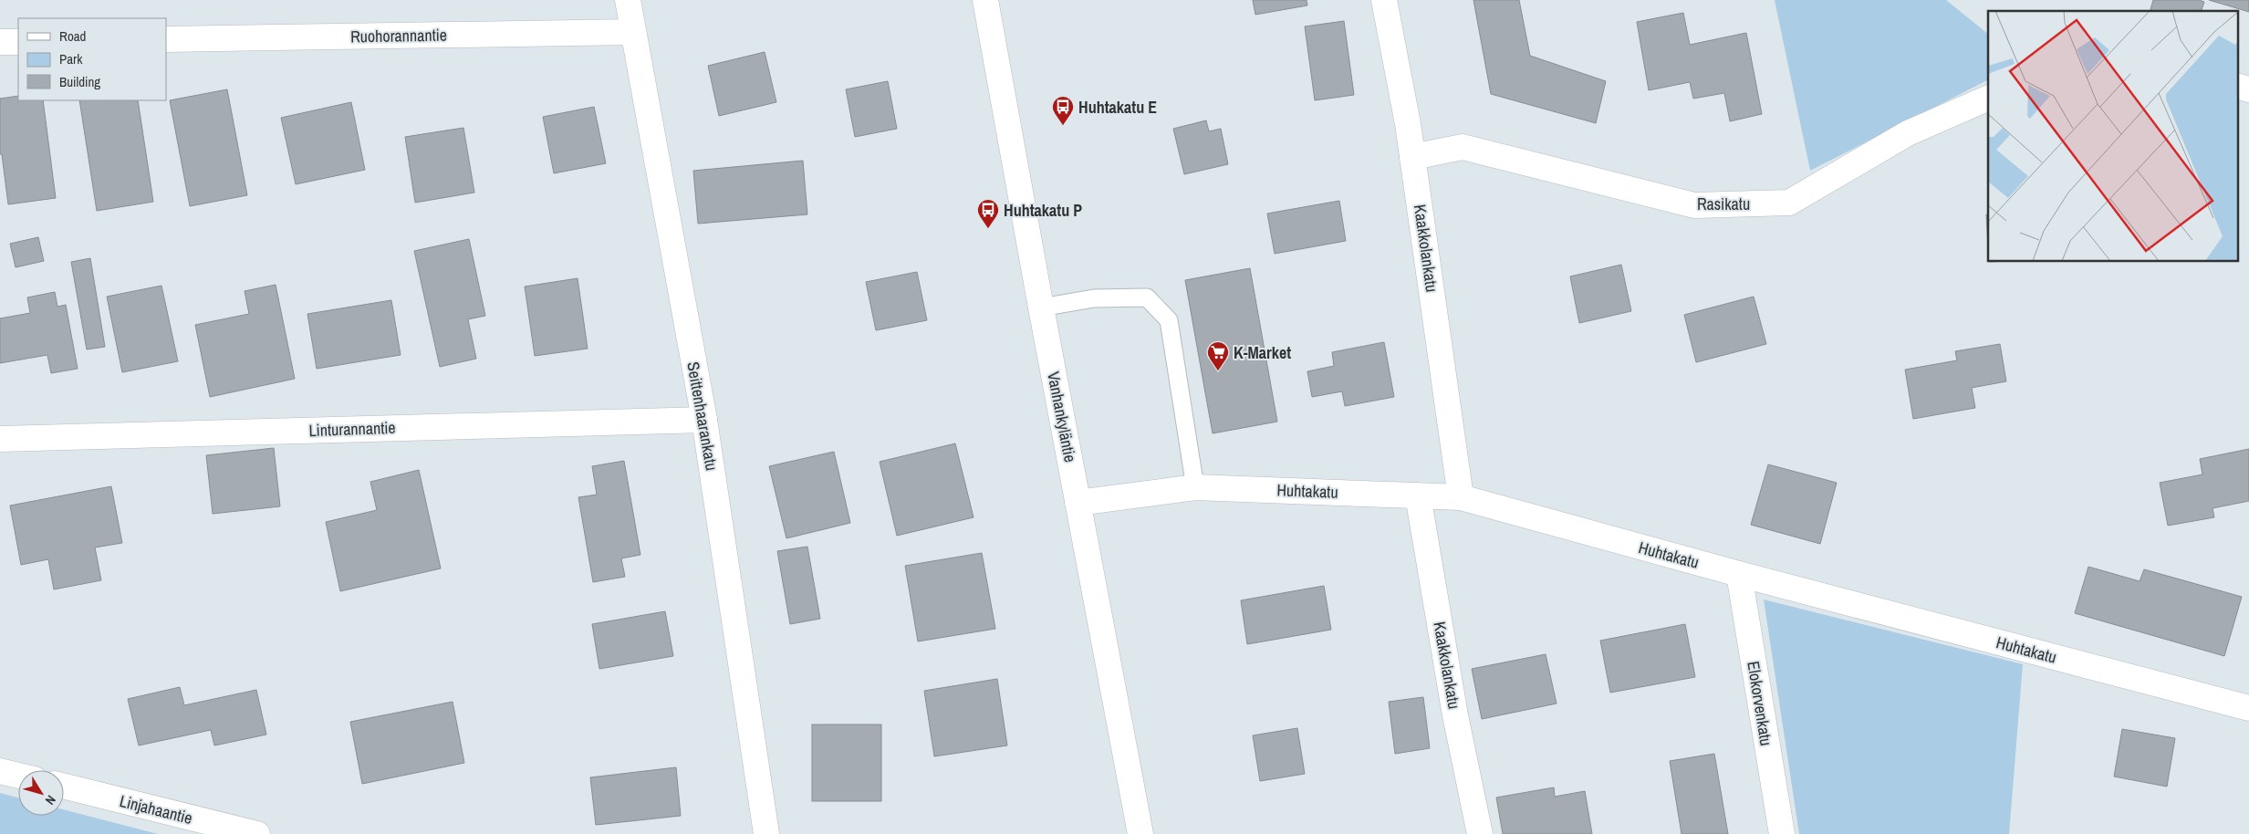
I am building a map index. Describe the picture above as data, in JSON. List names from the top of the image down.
{
  "streets": {
    "street": [
      "Ruohorannantie",
      "Rasikatu",
      "Kaakkolankatu",
      "Seittenhaarankatu",
      "Vanhankyläntie",
      "Linturannantie",
      "Huhtakatu",
      "Elokorvenkatu",
      "Linjahaantie"
    ]
  },
  "crossings": [
    ["Ruohorannantie", "Seittenhaarankatu"],
    ["Rasikatu", "Kaakkolankatu"],
    ["Kaakkolankatu", "Huhtakatu"],
    ["Seittenhaarankatu", "Linturannantie"],
    ["Vanhankyläntie", "Huhtakatu"],
    ["Huhtakatu", "Elokorvenkatu"]
  ],
  "places": {
    "bus stop": ["Huhtakatu E", "Huhtakatu P"],
    "supermarket": ["K-Market"]
  },
  "legend": ["Road", "Park", "Building"],
  "north": "bottom right"
}
